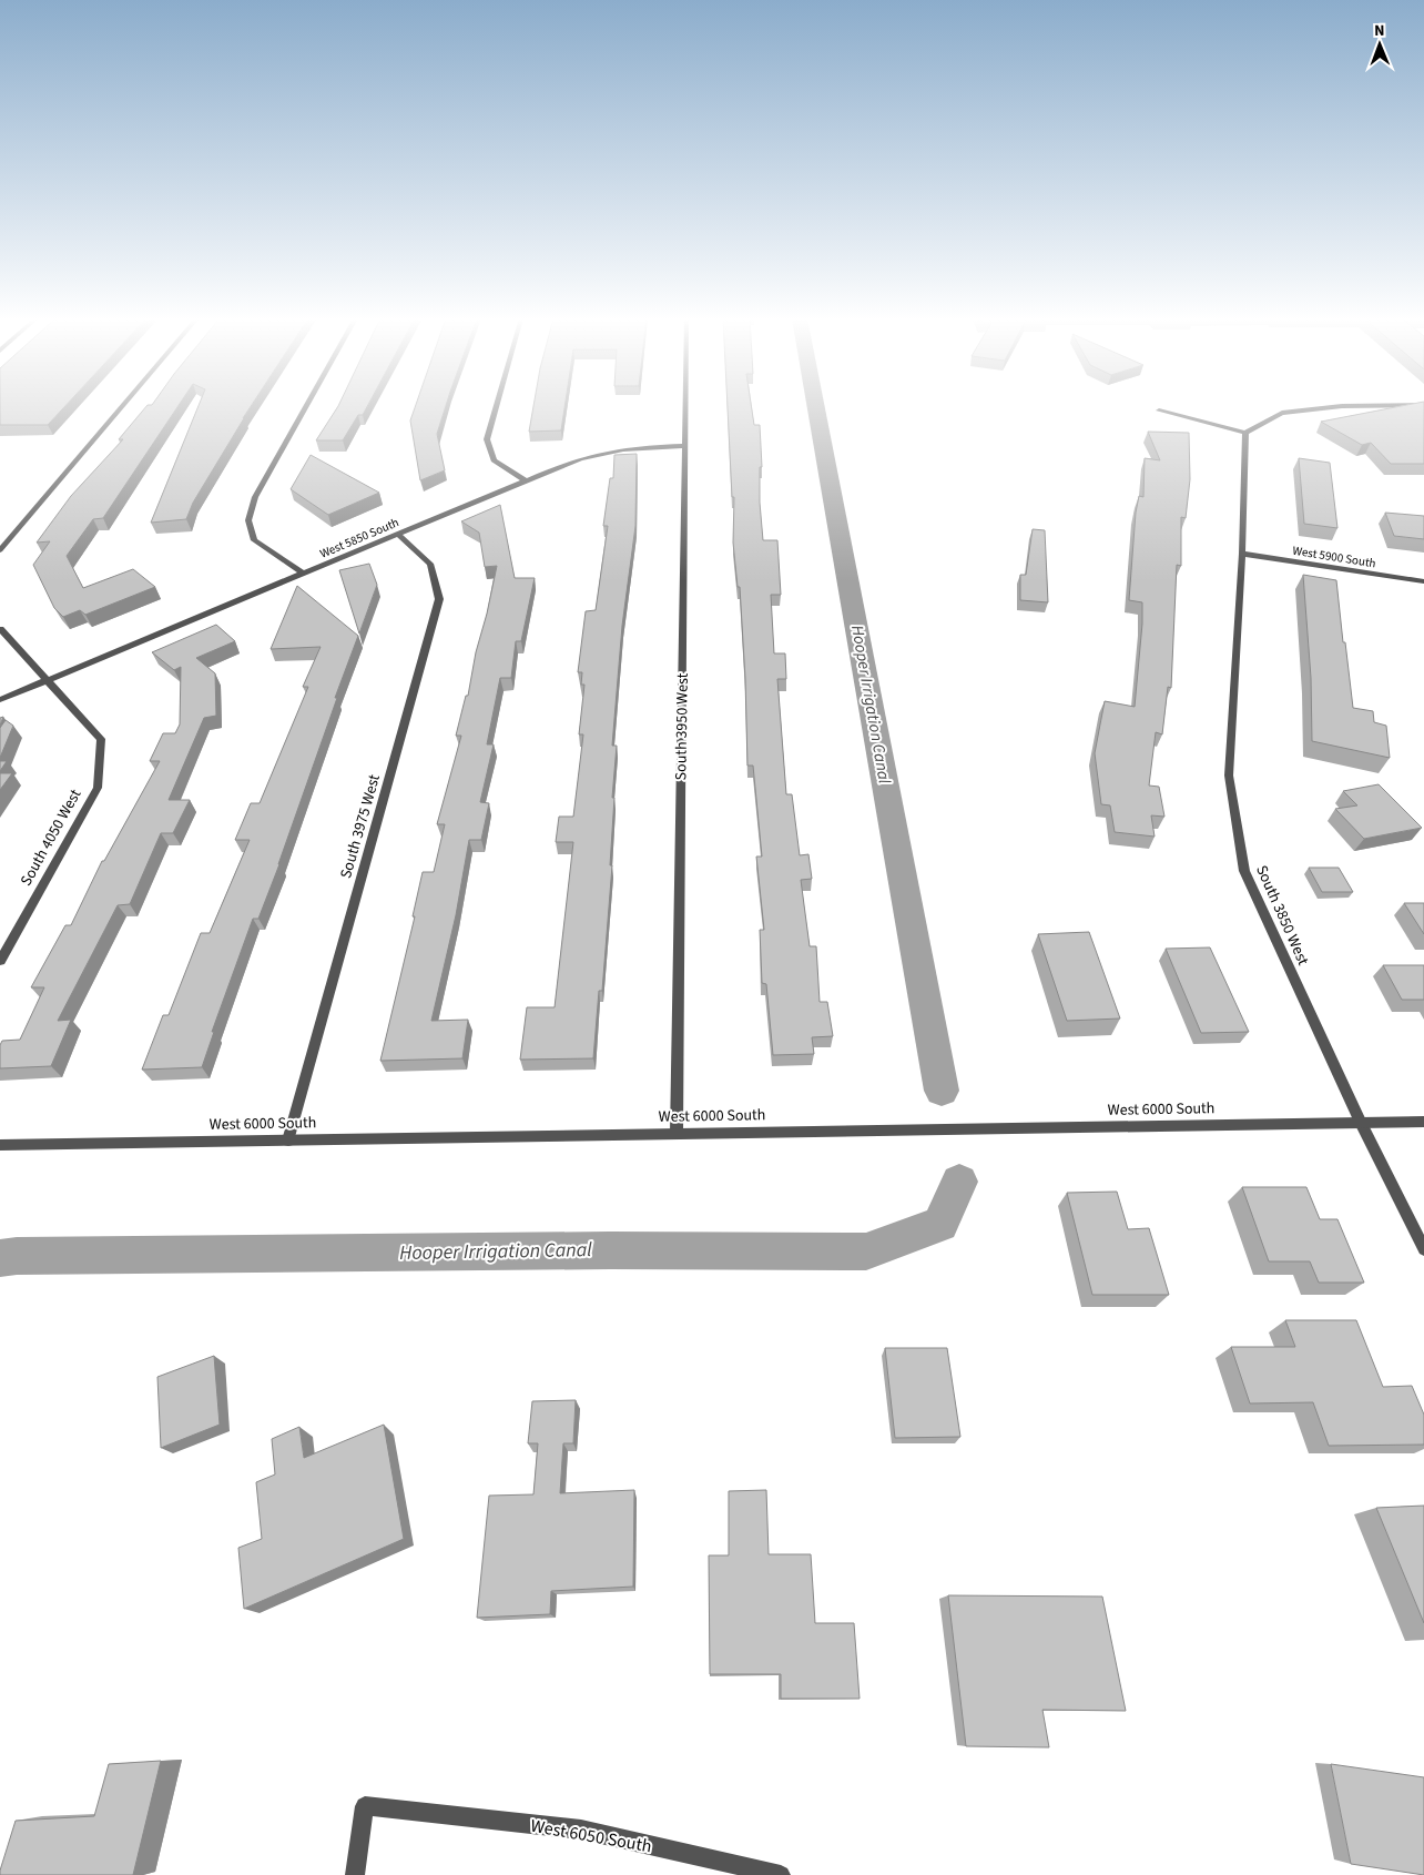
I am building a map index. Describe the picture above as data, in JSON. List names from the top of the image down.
{
  "streets": {
    "street": [
      "West 5850 South",
      "West 5900 South",
      "South 3950 West",
      "South 3975 West",
      "South 4050 West",
      "South 3850 West",
      "West 6000 South",
      "West 6050 South"
    ]
  },
  "crossings": [
    ["West 5850 South", "South 3950 West"],
    ["West 5850 South", "South 3975 West"],
    ["West 5850 South", "South 4050 West"],
    ["West 5900 South", "South 3850 West"],
    ["South 3950 West", "West 6000 South"],
    ["South 3975 West", "West 6000 South"],
    ["South 3850 West", "West 6000 South"]
  ],
  "water": ["Hooper Irrigation Canal"],
  "north": "top"
}
